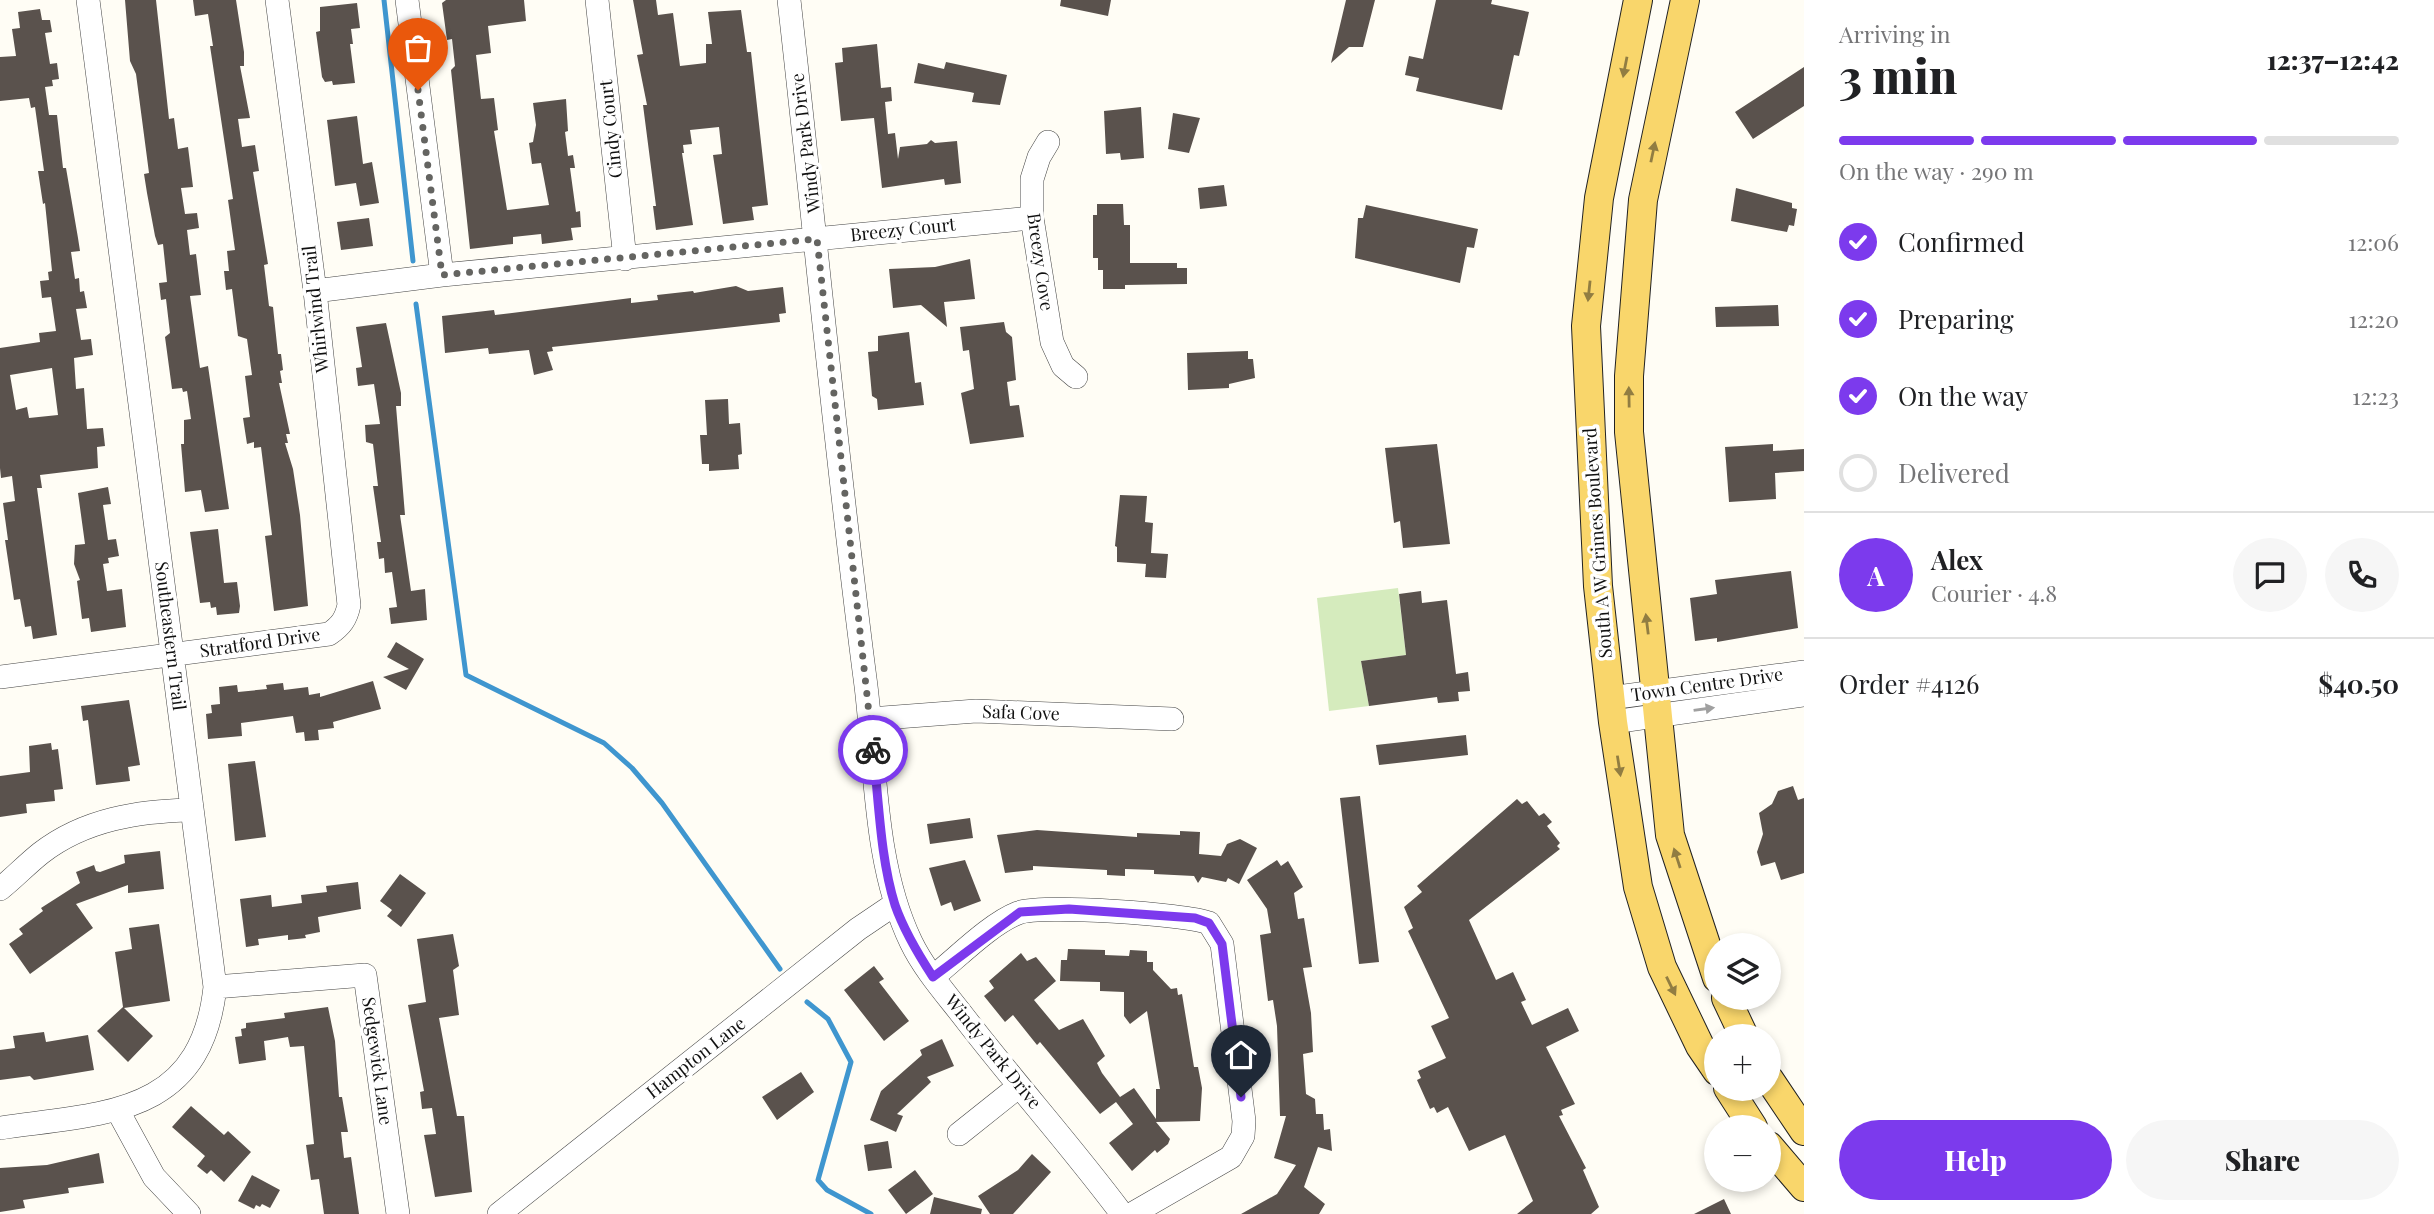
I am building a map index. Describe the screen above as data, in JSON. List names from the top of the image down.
{
  "streets": {
    "main road": ["South A W Grimes Boulevard"],
    "street": [
      "Cindy Court",
      "Windy Park Drive",
      "Breezy Court",
      "Breezy Cove",
      "Whirlwind Trail",
      "Southeastern Trail",
      "Stratford Drive",
      "Town Centre Drive",
      "Safa Cove",
      "Hampton Lane",
      "Sedgewick Lane"
    ]
  },
  "crossings": [
    ["Cindy Court", "Breezy Court"],
    ["Windy Park Drive", "Breezy Court"],
    ["Windy Park Drive", "Safa Cove"],
    ["Windy Park Drive", "Hampton Lane"],
    ["Breezy Court", "Breezy Cove"],
    ["Breezy Court", "Whirlwind Trail"],
    ["Whirlwind Trail", "Stratford Drive"],
    ["South A W Grimes Boulevard", "Town Centre Drive"],
    ["Southeastern Trail", "Stratford Drive"],
    ["Southeastern Trail", "Sedgewick Lane"]
  ],
  "page": {
    "heading": ["3 min", "Arriving in", "12:37–12:42"],
    "panel": [
      "Alex",
      "Courier · 4.8",
      "Order #4126",
      "$40.50"
    ],
    "bar": "On the way · 290 m",
    "list": [
      ["Confirmed", "12:06"],
      ["Preparing", "12:20"],
      ["On the way", "12:23"],
      "Delivered"
    ],
    "round": "A",
    "map_buttons": ["+", "−"],
    "buttons": ["Help", "Share"]
  }
}
